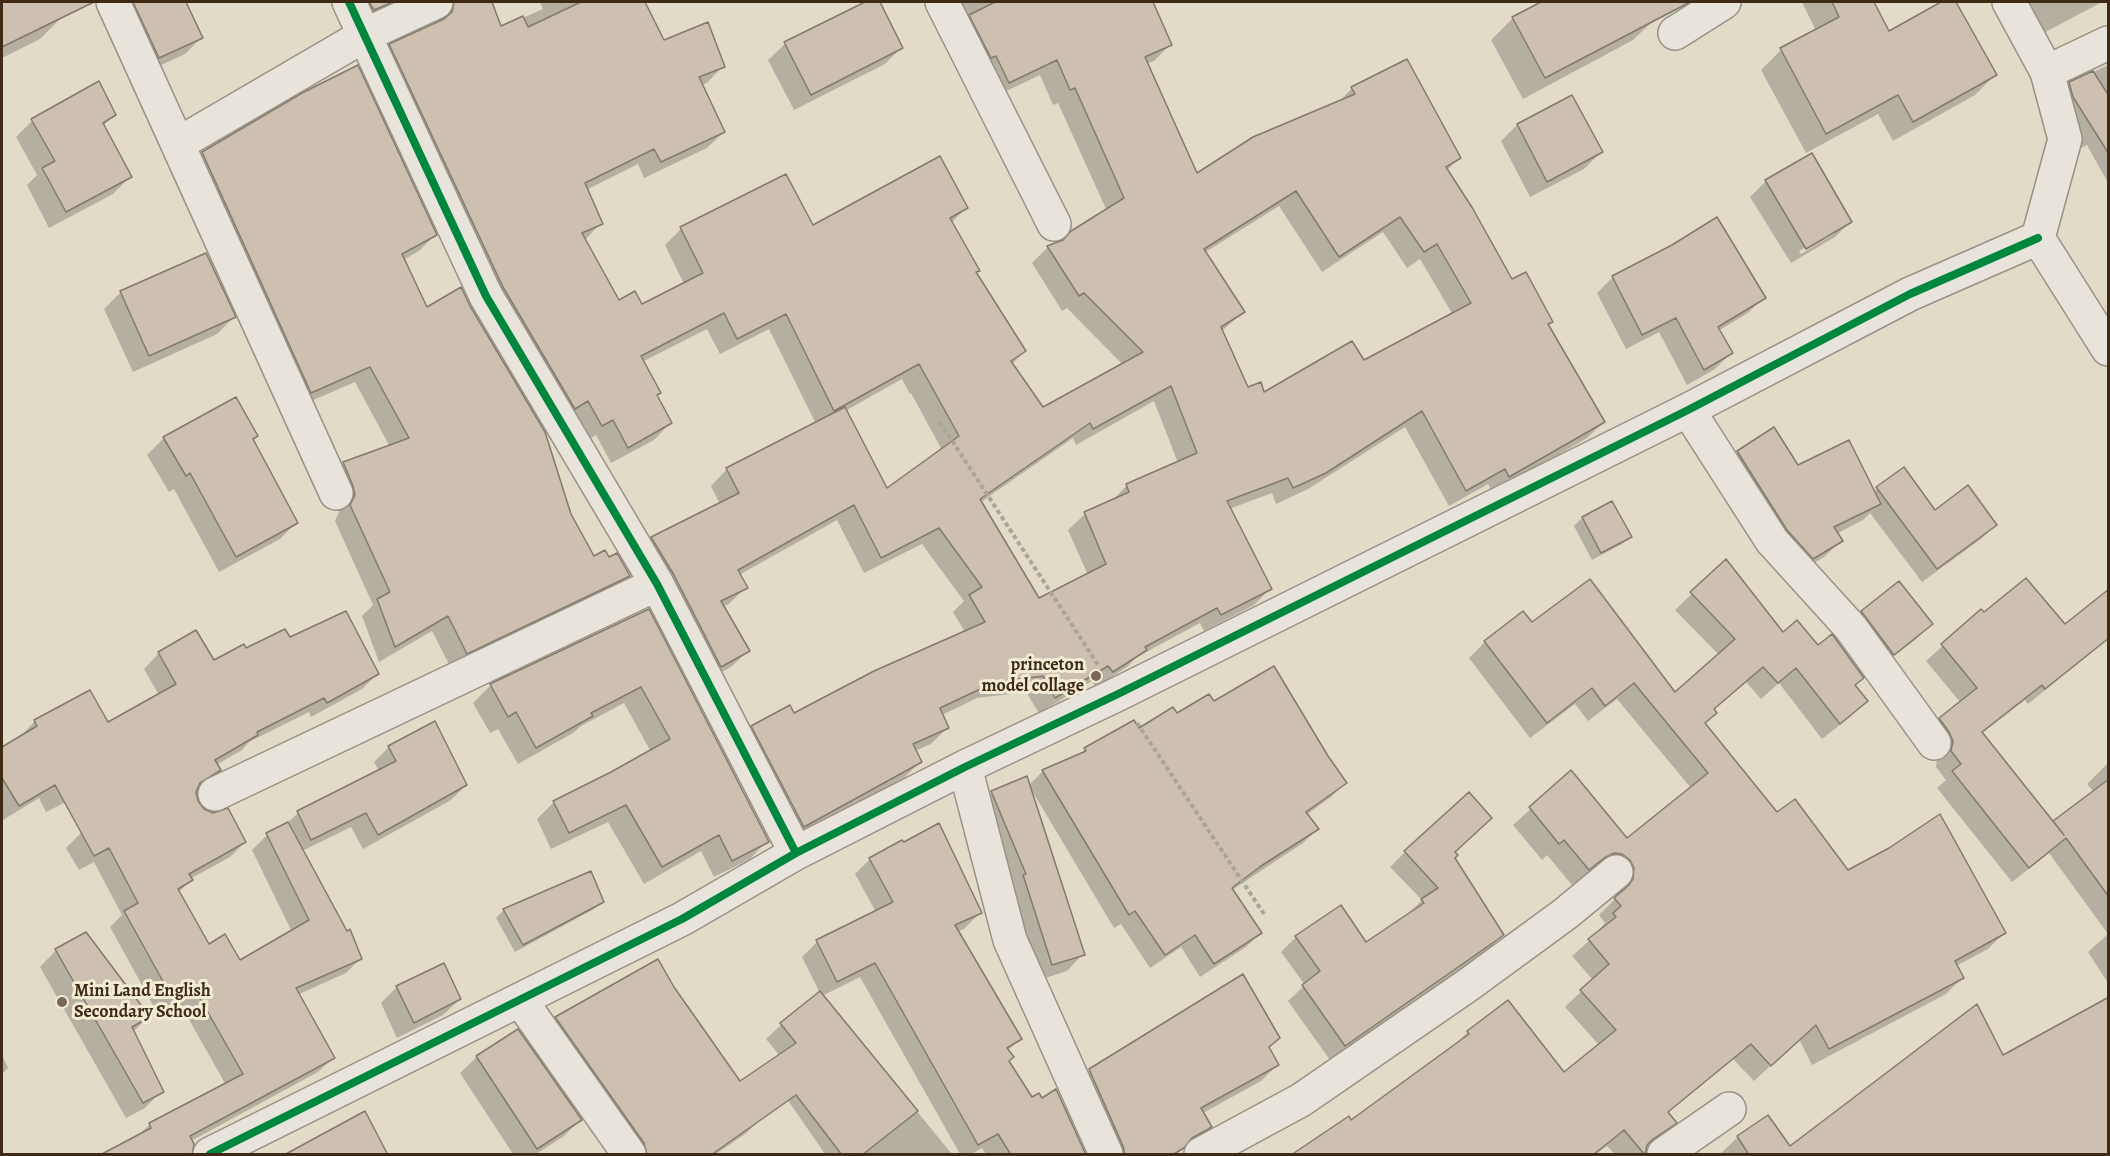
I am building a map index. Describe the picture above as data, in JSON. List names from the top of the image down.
{
  "places": ["princeton model collage", "Mini Land English Secondary School"]
}
